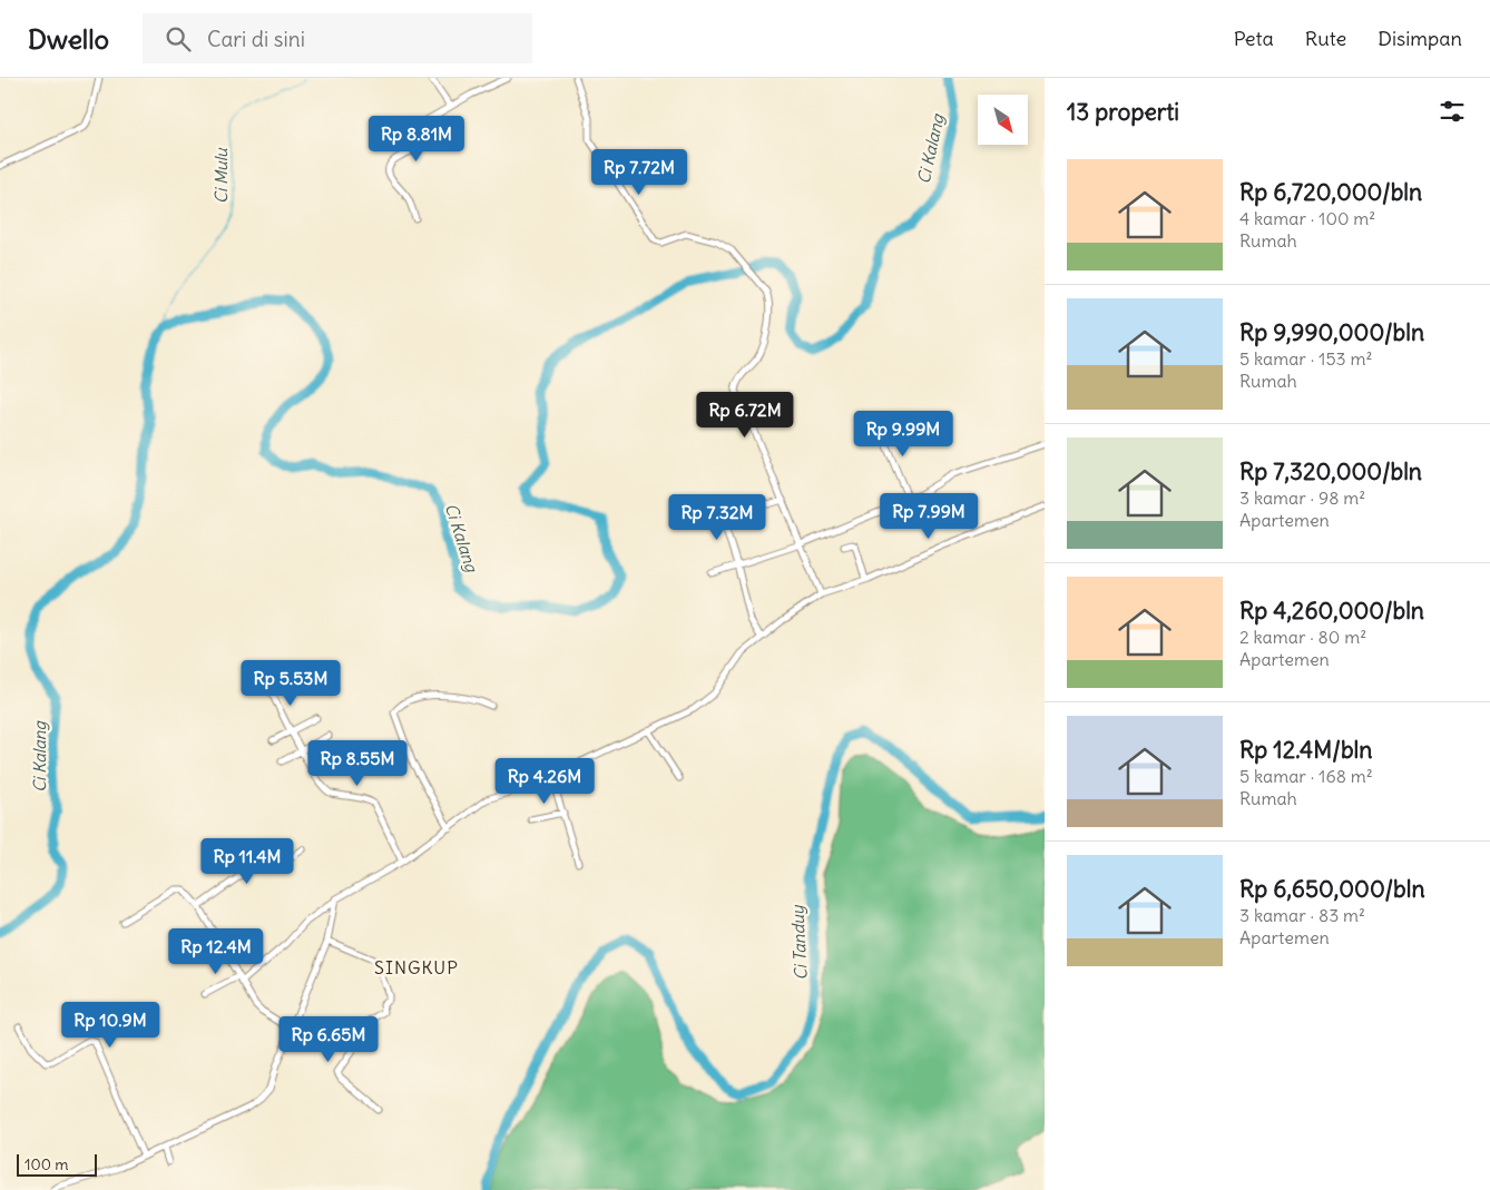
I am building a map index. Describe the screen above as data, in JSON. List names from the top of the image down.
{
  "districts": ["SINGKUP"],
  "water": ["Ci Kalang", "Ci Mulu", "Ci Tanduy"],
  "scale_bar": "100 m",
  "north": "bottom right",
  "page": {
    "header": "Dwello",
    "search": "Cari di sini",
    "nav": ["Peta", "Rute", "Disimpan"],
    "heading": "13 properti",
    "price": [
      "Rp 8.81M",
      "Rp 7.72M",
      "Rp 6.72M",
      "Rp 9.99M",
      "Rp 7.99M",
      "Rp 7.32M",
      "Rp 5.53M",
      "Rp 8.55M",
      "Rp 4.26M",
      "Rp 11.4M",
      "Rp 12.4M",
      "Rp 10.9M",
      "Rp 6.65M"
    ],
    "list": [
      {
        "name": "Rp 6,720,000/bln",
        "note": "4 kamar · 100 m² · Rumah"
      },
      {
        "name": "Rp 9,990,000/bln",
        "note": "5 kamar · 153 m² · Rumah"
      },
      {
        "name": "Rp 7,320,000/bln",
        "note": "3 kamar · 98 m² · Apartemen"
      },
      {
        "name": "Rp 4,260,000/bln",
        "note": "2 kamar · 80 m² · Apartemen"
      },
      {
        "name": "Rp 12.4M/bln",
        "note": "5 kamar · 168 m² · Rumah"
      },
      {
        "name": "Rp 6,650,000/bln",
        "note": "3 kamar · 83 m² · Apartemen"
      }
    ],
    "scale": "100 m"
  }
}
